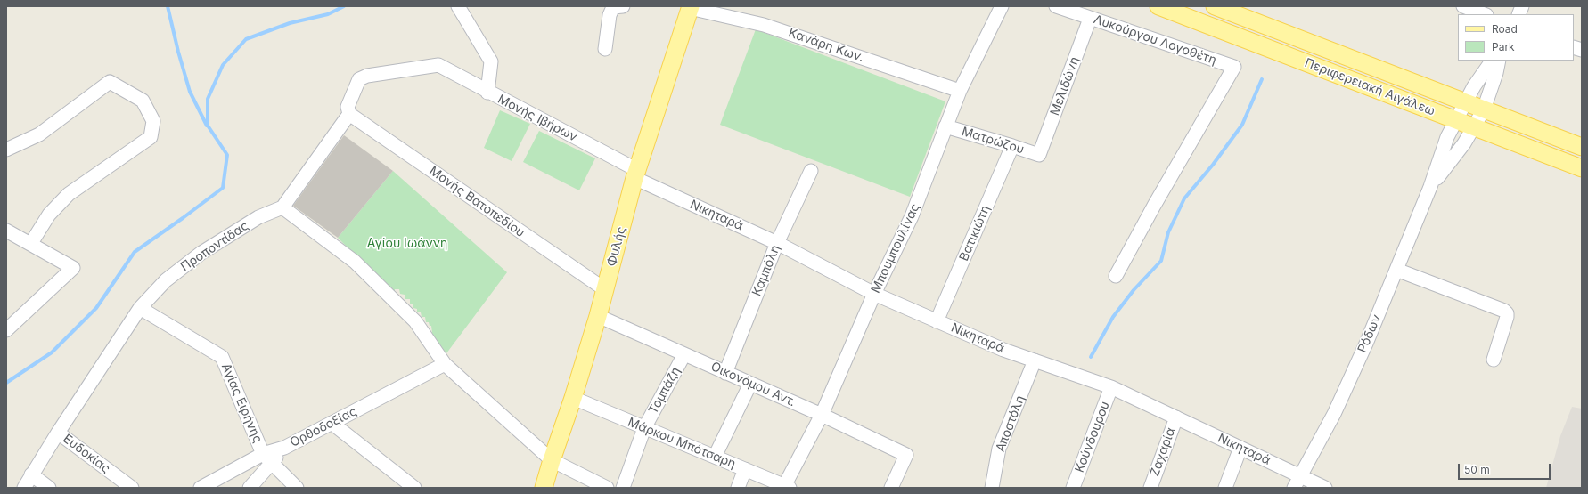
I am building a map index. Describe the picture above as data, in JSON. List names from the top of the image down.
{
  "streets": {
    "main road": ["Περιφερειακή Αιγάλεω", "Φυλής"],
    "street": [
      "Λυκούργου Λογοθέτη",
      "Κανάρη Κων.",
      "Μελιδώνη",
      "Μονής Ιβήρων",
      "Ματρώζου",
      "Μονής Βατοπεδίου",
      "Νικηταρά",
      "Βατικιώτη",
      "Προποντίδας",
      "Μπουμπουλίνας",
      "Καμπόλη",
      "Ρόδων",
      "Οικονόμου Αντ.",
      "Τομπάζη",
      "Αγίας Ειρήνης",
      "Αποστόλη",
      "Ορθοδοξίας",
      "Κούνδουρου",
      "Μάρκου Μπότσαρη",
      "Ζαχαρία",
      "Ευδοκίας"
    ]
  },
  "crossings": [
    ["Λυκούργου Λογοθέτη", "Μελιδώνη"],
    ["Κανάρη Κων.", "Φυλής"],
    ["Κανάρη Κων.", "Μπουμπουλίνας"],
    ["Μελιδώνη", "Ματρώζου"],
    ["Περιφερειακή Αιγάλεω", "Ρόδων"],
    ["Μονής Ιβήρων", "Μονής Βατοπεδίου"],
    ["Μονής Ιβήρων", "Νικηταρά"],
    ["Μονής Ιβήρων", "Φυλής"],
    ["Ματρώζου", "Βατικιώτη"],
    ["Ματρώζου", "Μπουμπουλίνας"],
    ["Μονής Βατοπεδίου", "Φυλής"],
    ["Νικηταρά", "Βατικιώτη"],
    ["Νικηταρά", "Φυλής"],
    ["Νικηταρά", "Μπουμπουλίνας"],
    ["Νικηταρά", "Καμπόλη"],
    ["Νικηταρά", "Ρόδων"],
    ["Νικηταρά", "Αποστόλη"],
    ["Νικηταρά", "Κούνδουρου"],
    ["Νικηταρά", "Ζαχαρία"],
    ["Προποντίδας", "Αγίας Ειρήνης"],
    ["Προποντίδας", "Ευδοκίας"],
    ["Φυλής", "Οικονόμου Αντ."],
    ["Φυλής", "Μάρκου Μπότσαρη"],
    ["Μπουμπουλίνας", "Οικονόμου Αντ."],
    ["Μπουμπουλίνας", "Μάρκου Μπότσαρη"],
    ["Καμπόλη", "Οικονόμου Αντ."],
    ["Οικονόμου Αντ.", "Τομπάζη"],
    ["Τομπάζη", "Μάρκου Μπότσαρη"],
    ["Αγίας Ειρήνης", "Ορθοδοξίας"]
  ],
  "parks": ["Αγίου Ιωάννη"],
  "legend": ["Road", "Park"],
  "scale_bar": "50 m"
}
